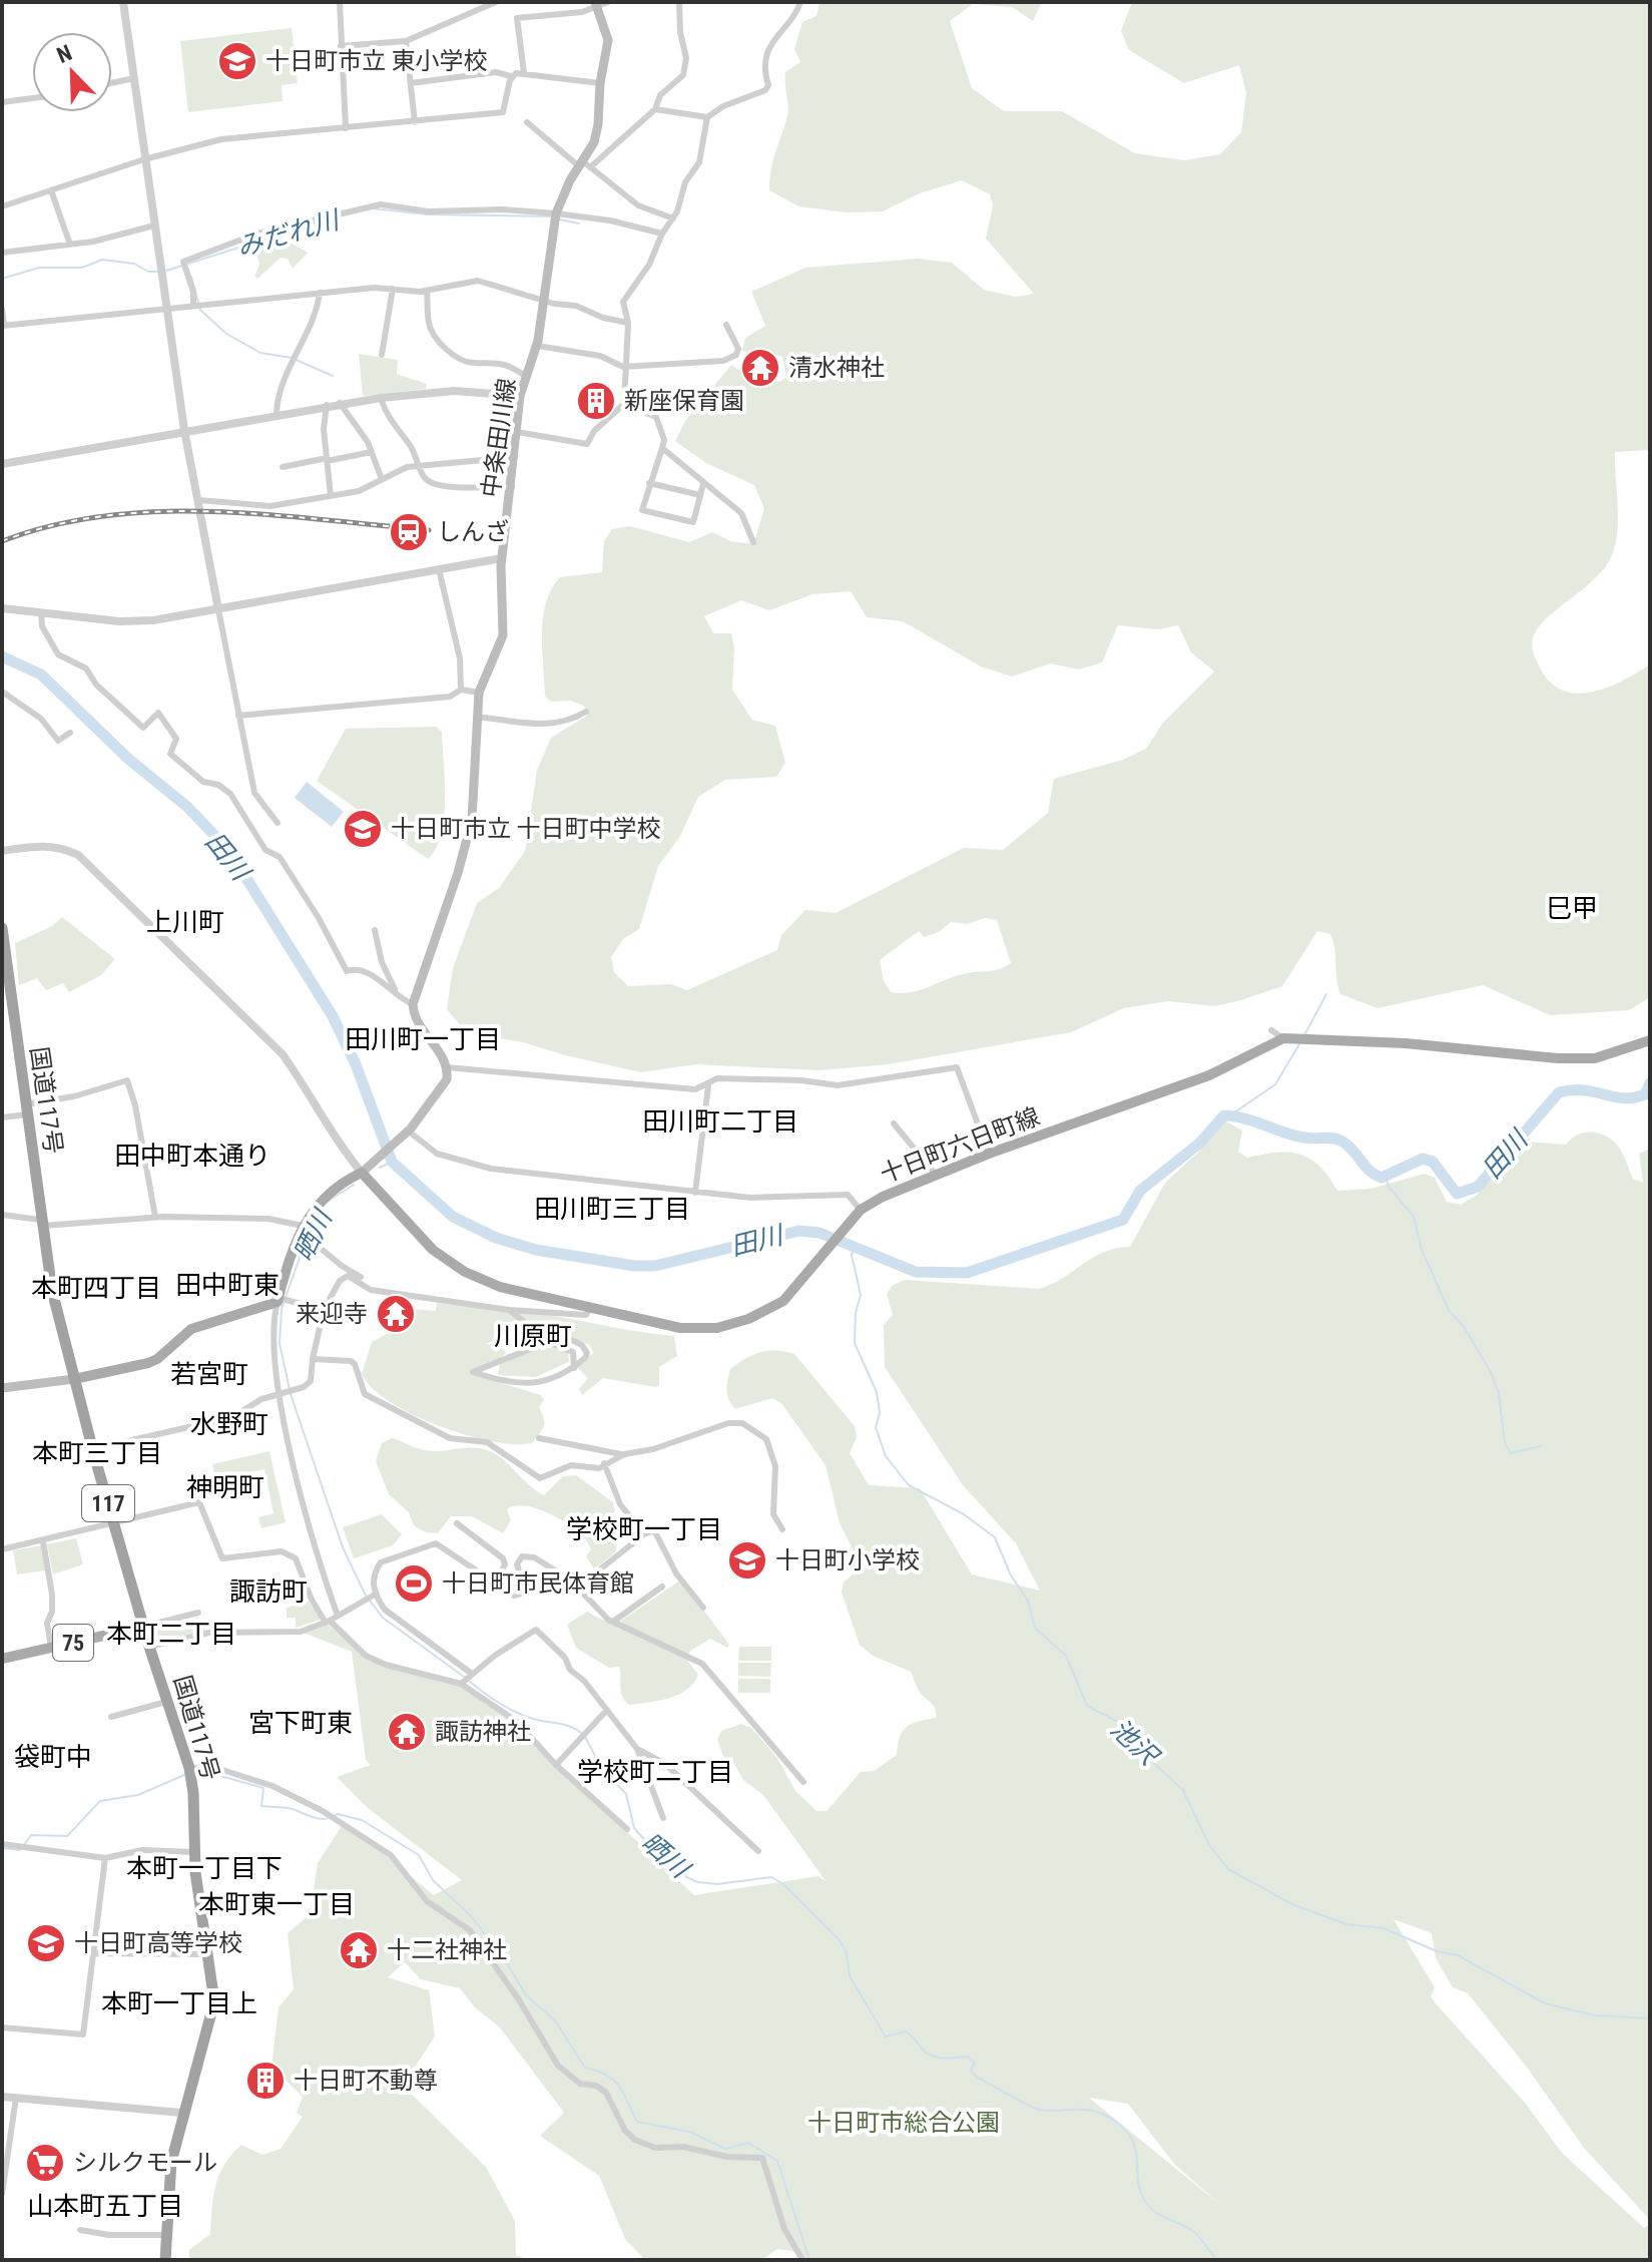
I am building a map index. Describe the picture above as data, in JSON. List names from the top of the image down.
{
  "streets": {
    "highway": ["国道117号", "117"],
    "main road": ["中条田川線", "十日町六日町線", "75"]
  },
  "crossings": [
    ["国道117号", "75"]
  ],
  "districts": [
    "巳甲",
    "上川町",
    "田川町一丁目",
    "田川町二丁目",
    "田中町本通り",
    "田川町三丁目",
    "田中町東",
    "本町四丁目",
    "川原町",
    "若宮町",
    "水野町",
    "本町三丁目",
    "神明町",
    "学校町一丁目",
    "諏訪町",
    "本町二丁目",
    "宮下町東",
    "袋町中",
    "学校町二丁目",
    "本町一丁目下",
    "本町東一丁目",
    "本町一丁目上",
    "山本町五丁目"
  ],
  "water": [
    "みだれ川",
    "田川",
    "晒川",
    "池沢"
  ],
  "parks": ["十日町市総合公園"],
  "places": {
    "school or university": [
      "十日町市立 東小学校",
      "十日町市立 十日町中学校",
      "十日町小学校",
      "十日町高等学校"
    ],
    "temple": [
      "清水神社",
      "来迎寺",
      "諏訪神社",
      "十二社神社"
    ],
    "building": ["新座保育園", "十日町不動尊"],
    "station": ["しんざ"],
    "sports": ["十日町市民体育館"],
    "supermarket": ["シルクモール"]
  },
  "north": "top left"
}
